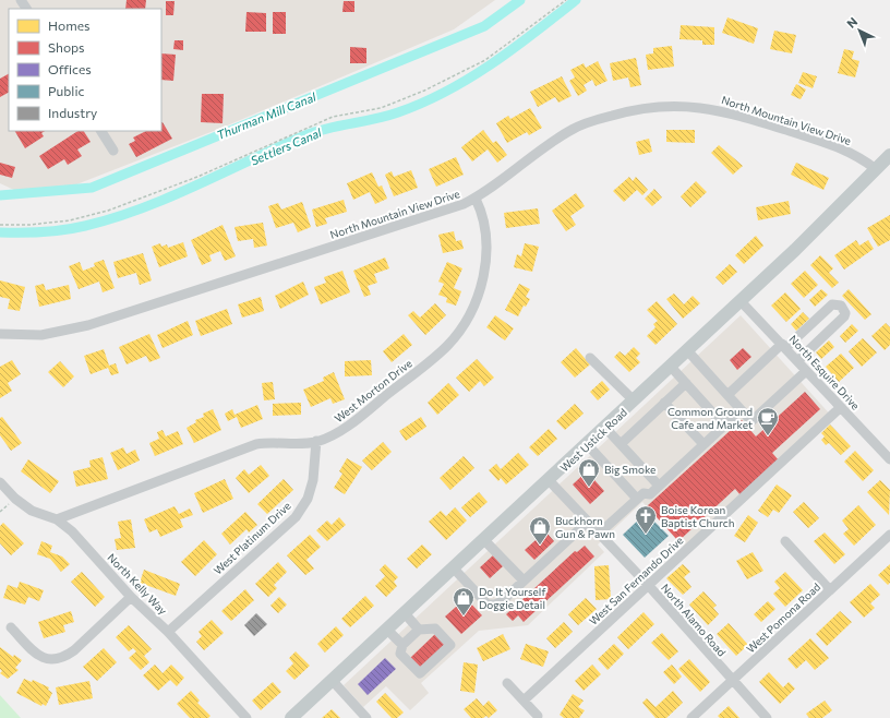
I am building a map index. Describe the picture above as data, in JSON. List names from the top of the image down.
{
  "streets": {
    "main road": ["West Ustick Road"],
    "street": [
      "North Mountain View Drive",
      "North Esquire Drive",
      "West Morton Drive",
      "West Platinum Drive",
      "West San Fernando Drive",
      "North Kelly Way",
      "West Pomona Road",
      "North Alamo Road"
    ]
  },
  "crossings": [
    ["North Mountain View Drive", "West Morton Drive"],
    ["North Mountain View Drive", "West Ustick Road"],
    ["North Esquire Drive", "West Ustick Road"],
    ["North Esquire Drive", "West San Fernando Drive"],
    ["West Morton Drive", "West Platinum Drive"],
    ["West Morton Drive", "North Kelly Way"],
    ["West Ustick Road", "North Alamo Road"],
    ["West Platinum Drive", "North Kelly Way"],
    ["West San Fernando Drive", "North Alamo Road"],
    ["West Pomona Road", "North Alamo Road"]
  ],
  "water": ["Thurman Mill Canal", "Settlers Canal"],
  "places": {
    "cafe": ["Common Ground Cafe and Market"],
    "shop": ["Big Smoke", "Buckhorn Gun & Pawn", "Do It Yourself Doggie Detail"],
    "church": ["Boise Korean Baptist Church"]
  },
  "legend": [
    "Homes",
    "Shops",
    "Offices",
    "Public",
    "Industry"
  ],
  "north": "top left"
}
